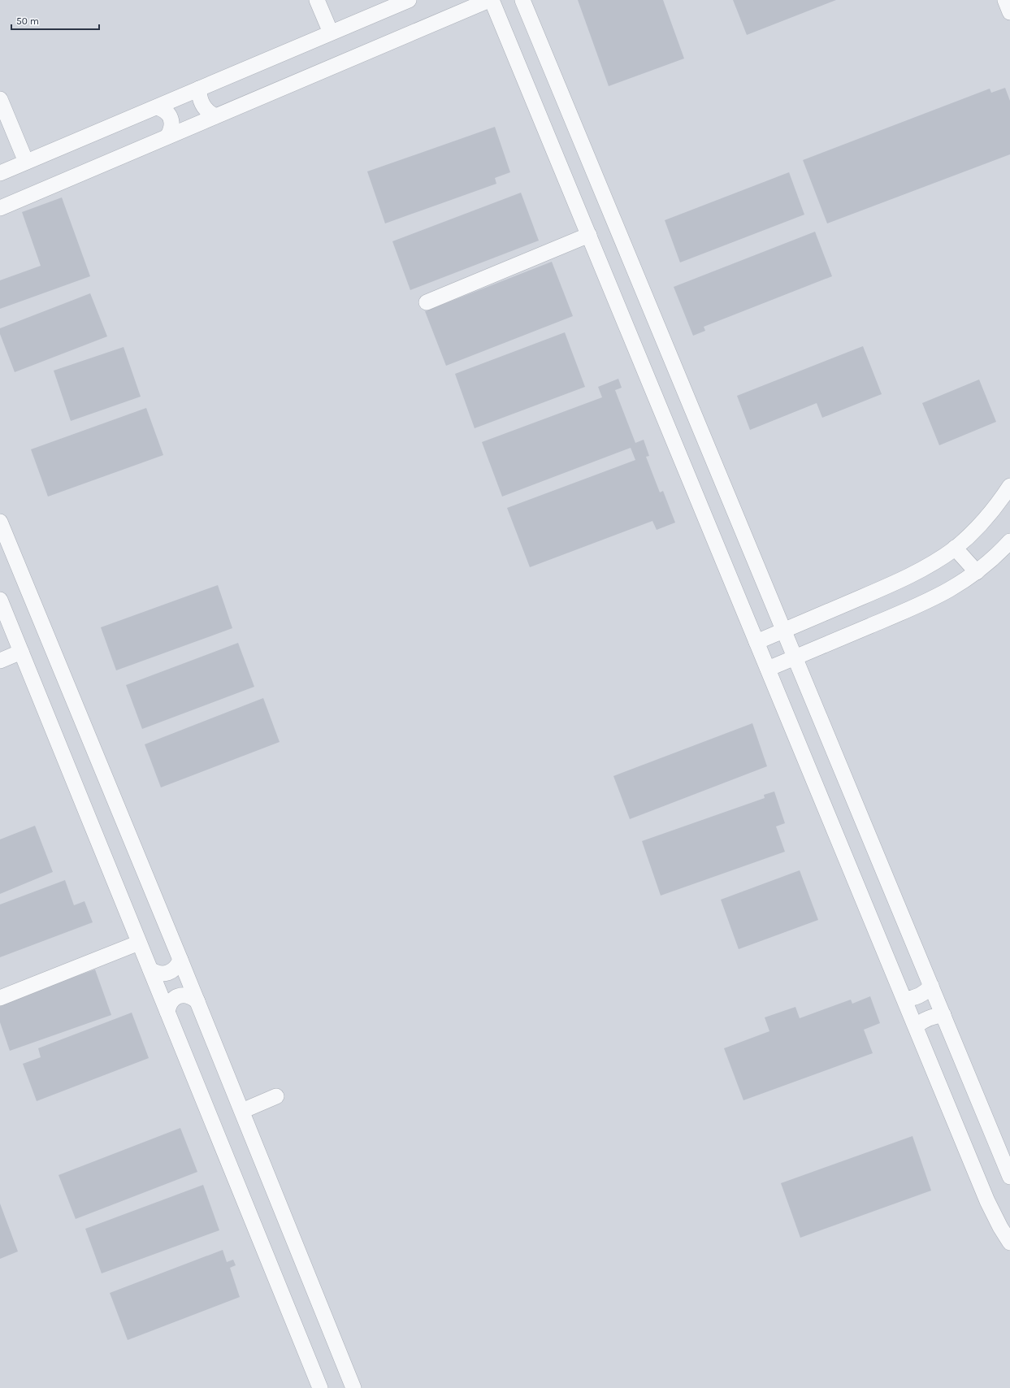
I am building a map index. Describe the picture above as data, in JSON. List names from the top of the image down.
{
  "scale_bar": "50 m"
}
